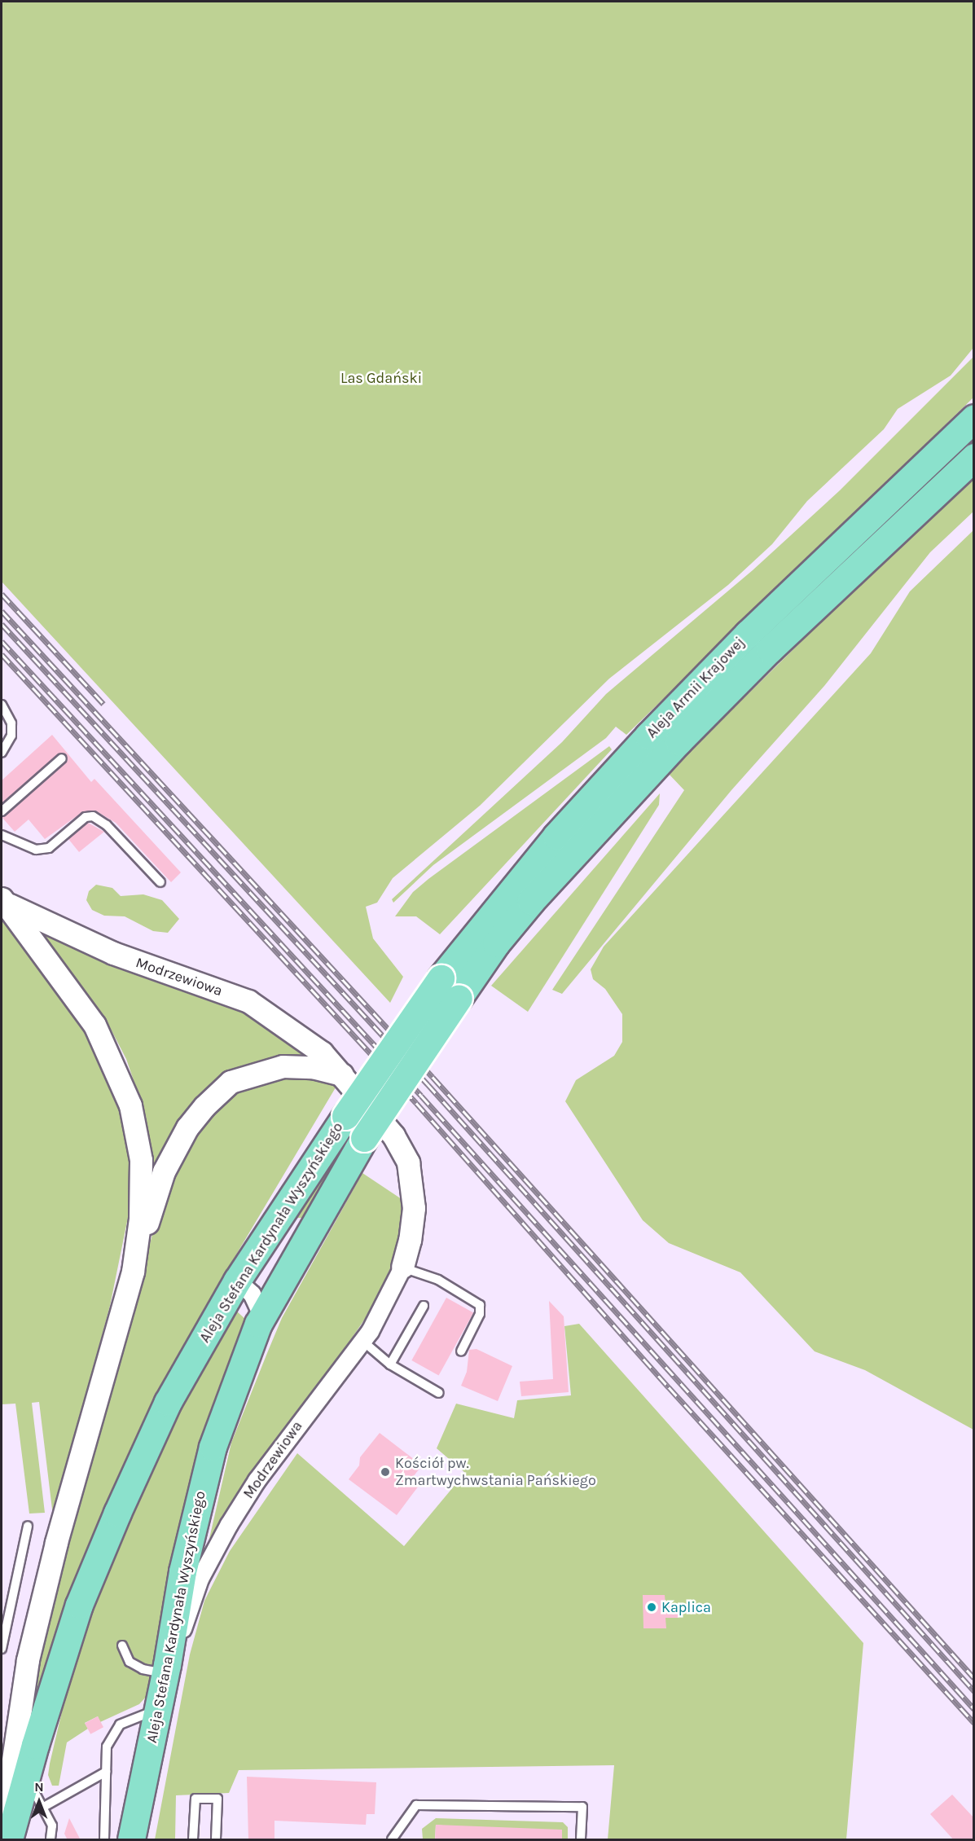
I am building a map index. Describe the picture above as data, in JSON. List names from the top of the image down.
{
  "streets": {
    "main road": ["Aleja Armii Krajowej", "Aleja Stefana Kardynała Wyszyńskiego"],
    "street": ["Modrzewiowa"]
  },
  "crossings": [
    ["Aleja Armii Krajowej", "Aleja Stefana Kardynała Wyszyńskiego"],
    ["Modrzewiowa", "Aleja Stefana Kardynała Wyszyńskiego"]
  ],
  "parks": ["Las Gdański"],
  "places": ["Kościół pw. Zmartwychwstania Pańskiego", "Kaplica"],
  "north": "top"
}
